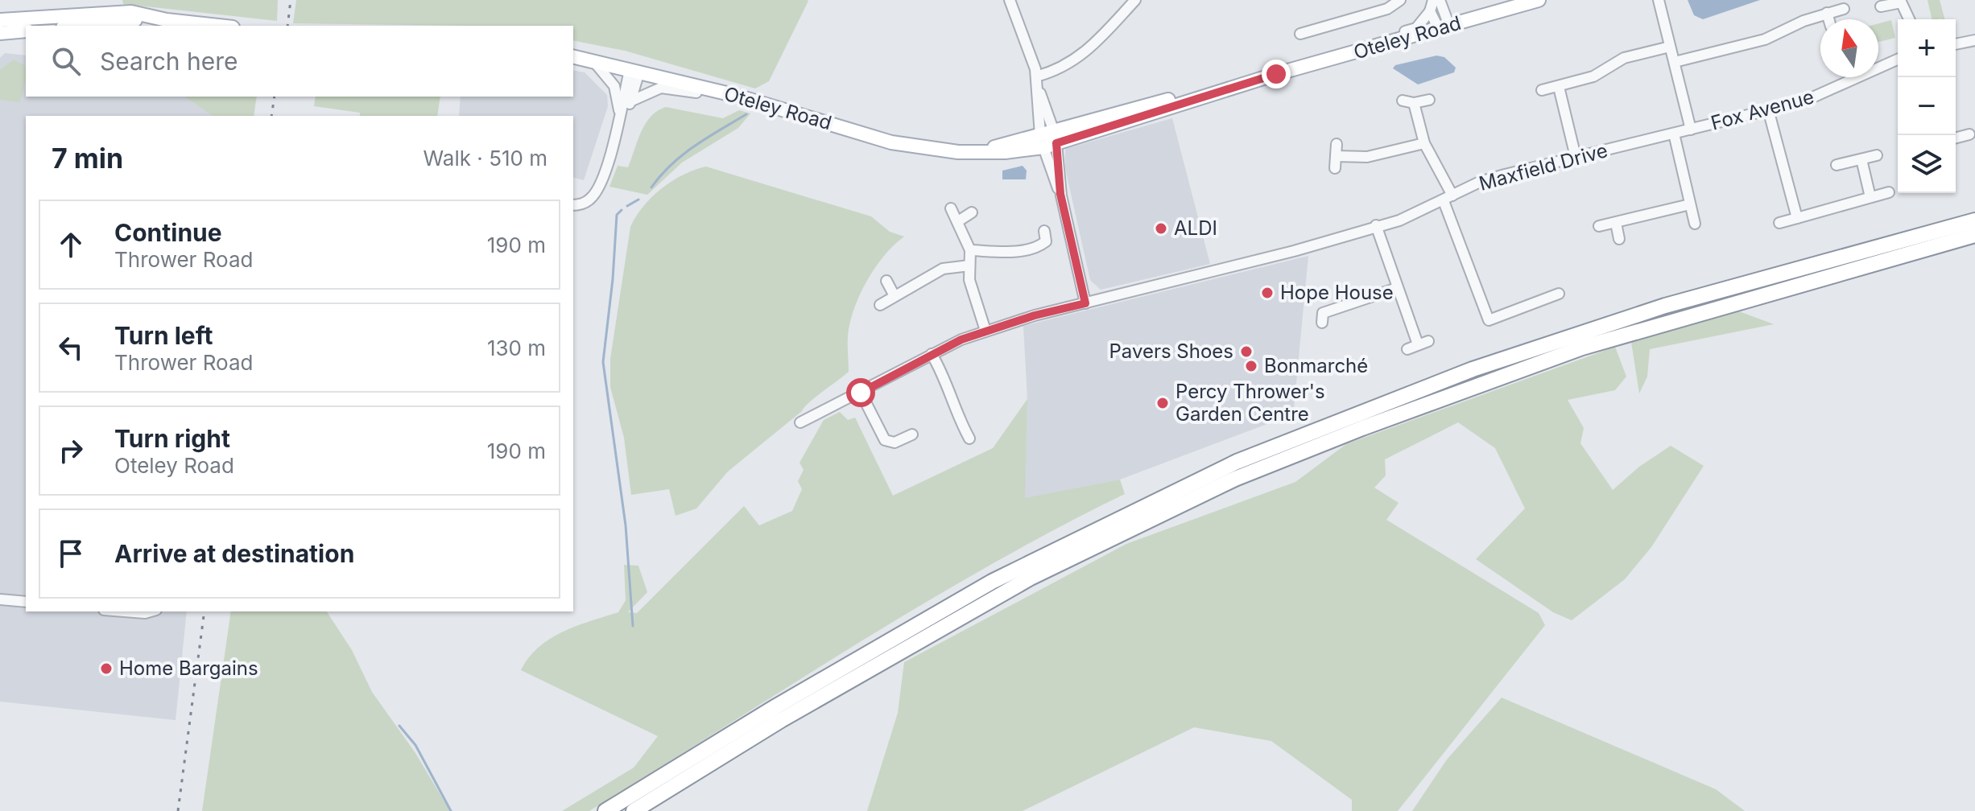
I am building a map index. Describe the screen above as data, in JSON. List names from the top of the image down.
{
  "streets": {
    "main road": ["Oteley Road"],
    "street": ["Fox Avenue", "Maxfield Drive"]
  },
  "crossings": [
    ["Fox Avenue", "Maxfield Drive"]
  ],
  "places": [
    "ALDI",
    "Hope House",
    "Pavers Shoes",
    "Bonmarché",
    "Percy Thrower's Garden Centre",
    "Home Bargains"
  ],
  "north": "top",
  "page": {
    "map_buttons": ["+", "−"],
    "search": "Search here",
    "heading": ["7 min", "Walk · 510 m"],
    "list": [
      ["Continue", "Thrower Road", "190 m"],
      ["Turn left", "Thrower Road", "130 m"],
      ["Turn right", "Oteley Road", "190 m"],
      "Arrive at destination"
    ]
  }
}
